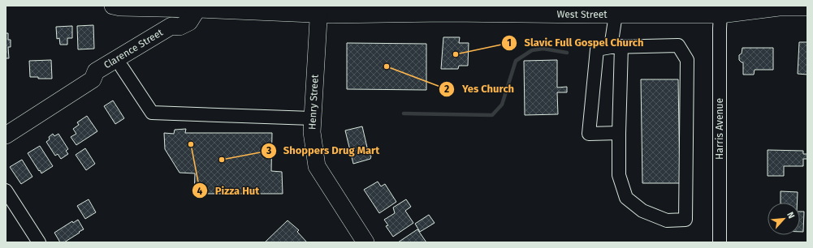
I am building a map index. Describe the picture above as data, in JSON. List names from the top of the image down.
{
  "streets": {
    "main road": ["West Street", "Clarence Street", "Henry Street"],
    "street": ["Harris Avenue"]
  },
  "crossings": [
    ["West Street", "Clarence Street"],
    ["West Street", "Henry Street"],
    ["West Street", "Harris Avenue"]
  ],
  "places": [
    "Slavic Full Gospel Church",
    "Yes Church",
    "Pizza Hut",
    "Shoppers Drug Mart"
  ],
  "north": "top right"
}
